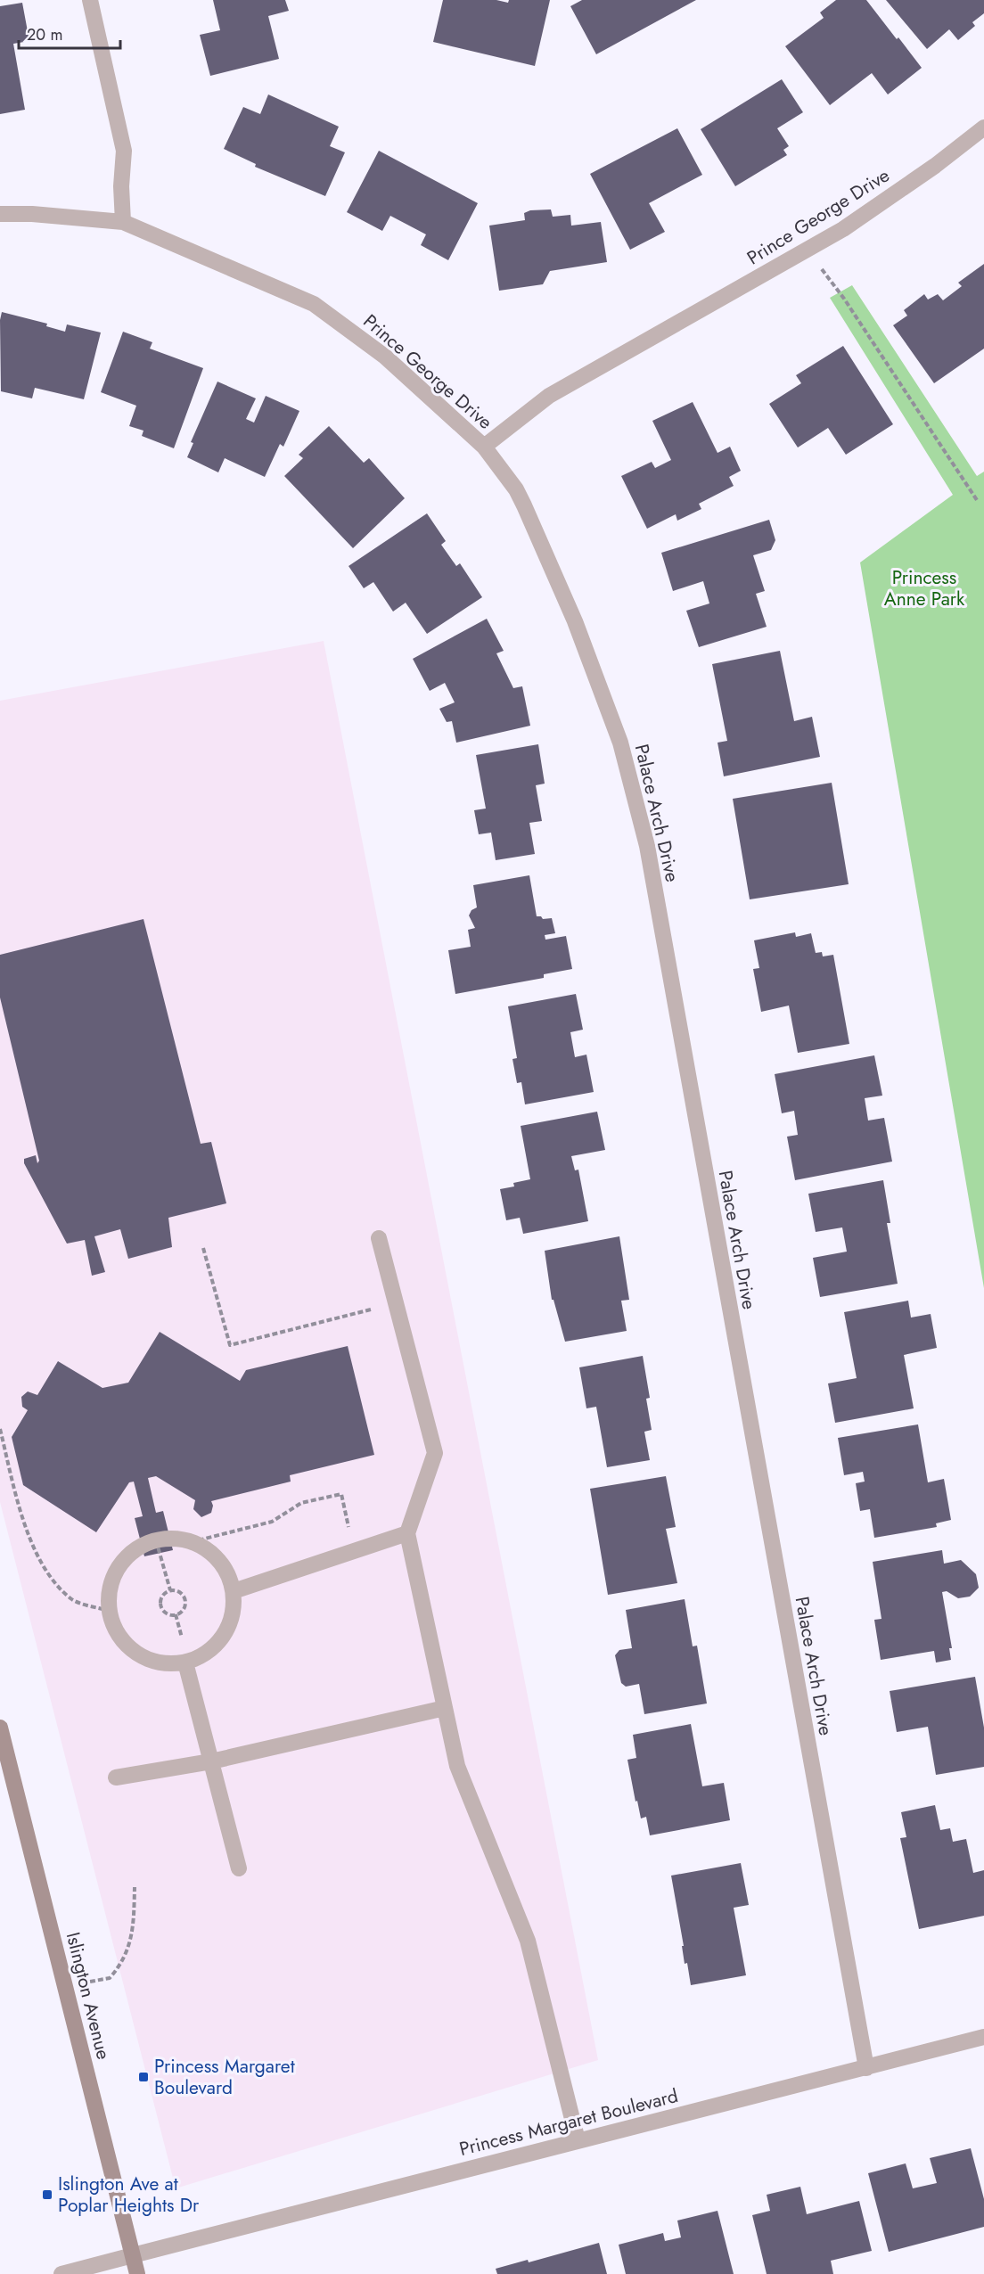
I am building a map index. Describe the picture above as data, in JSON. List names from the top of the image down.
{
  "streets": {
    "main road": ["Islington Avenue"],
    "street": ["Prince George Drive", "Palace Arch Drive", "Princess Margaret Boulevard"]
  },
  "crossings": [
    ["Prince George Drive", "Palace Arch Drive"],
    ["Palace Arch Drive", "Princess Margaret Boulevard"],
    ["Islington Avenue", "Princess Margaret Boulevard"]
  ],
  "parks": ["Princess Anne Park"],
  "places": {
    "transit": ["Princess Margaret Boulevard", "Islington Ave at Poplar Heights Dr"]
  },
  "scale_bar": "20 m"
}
